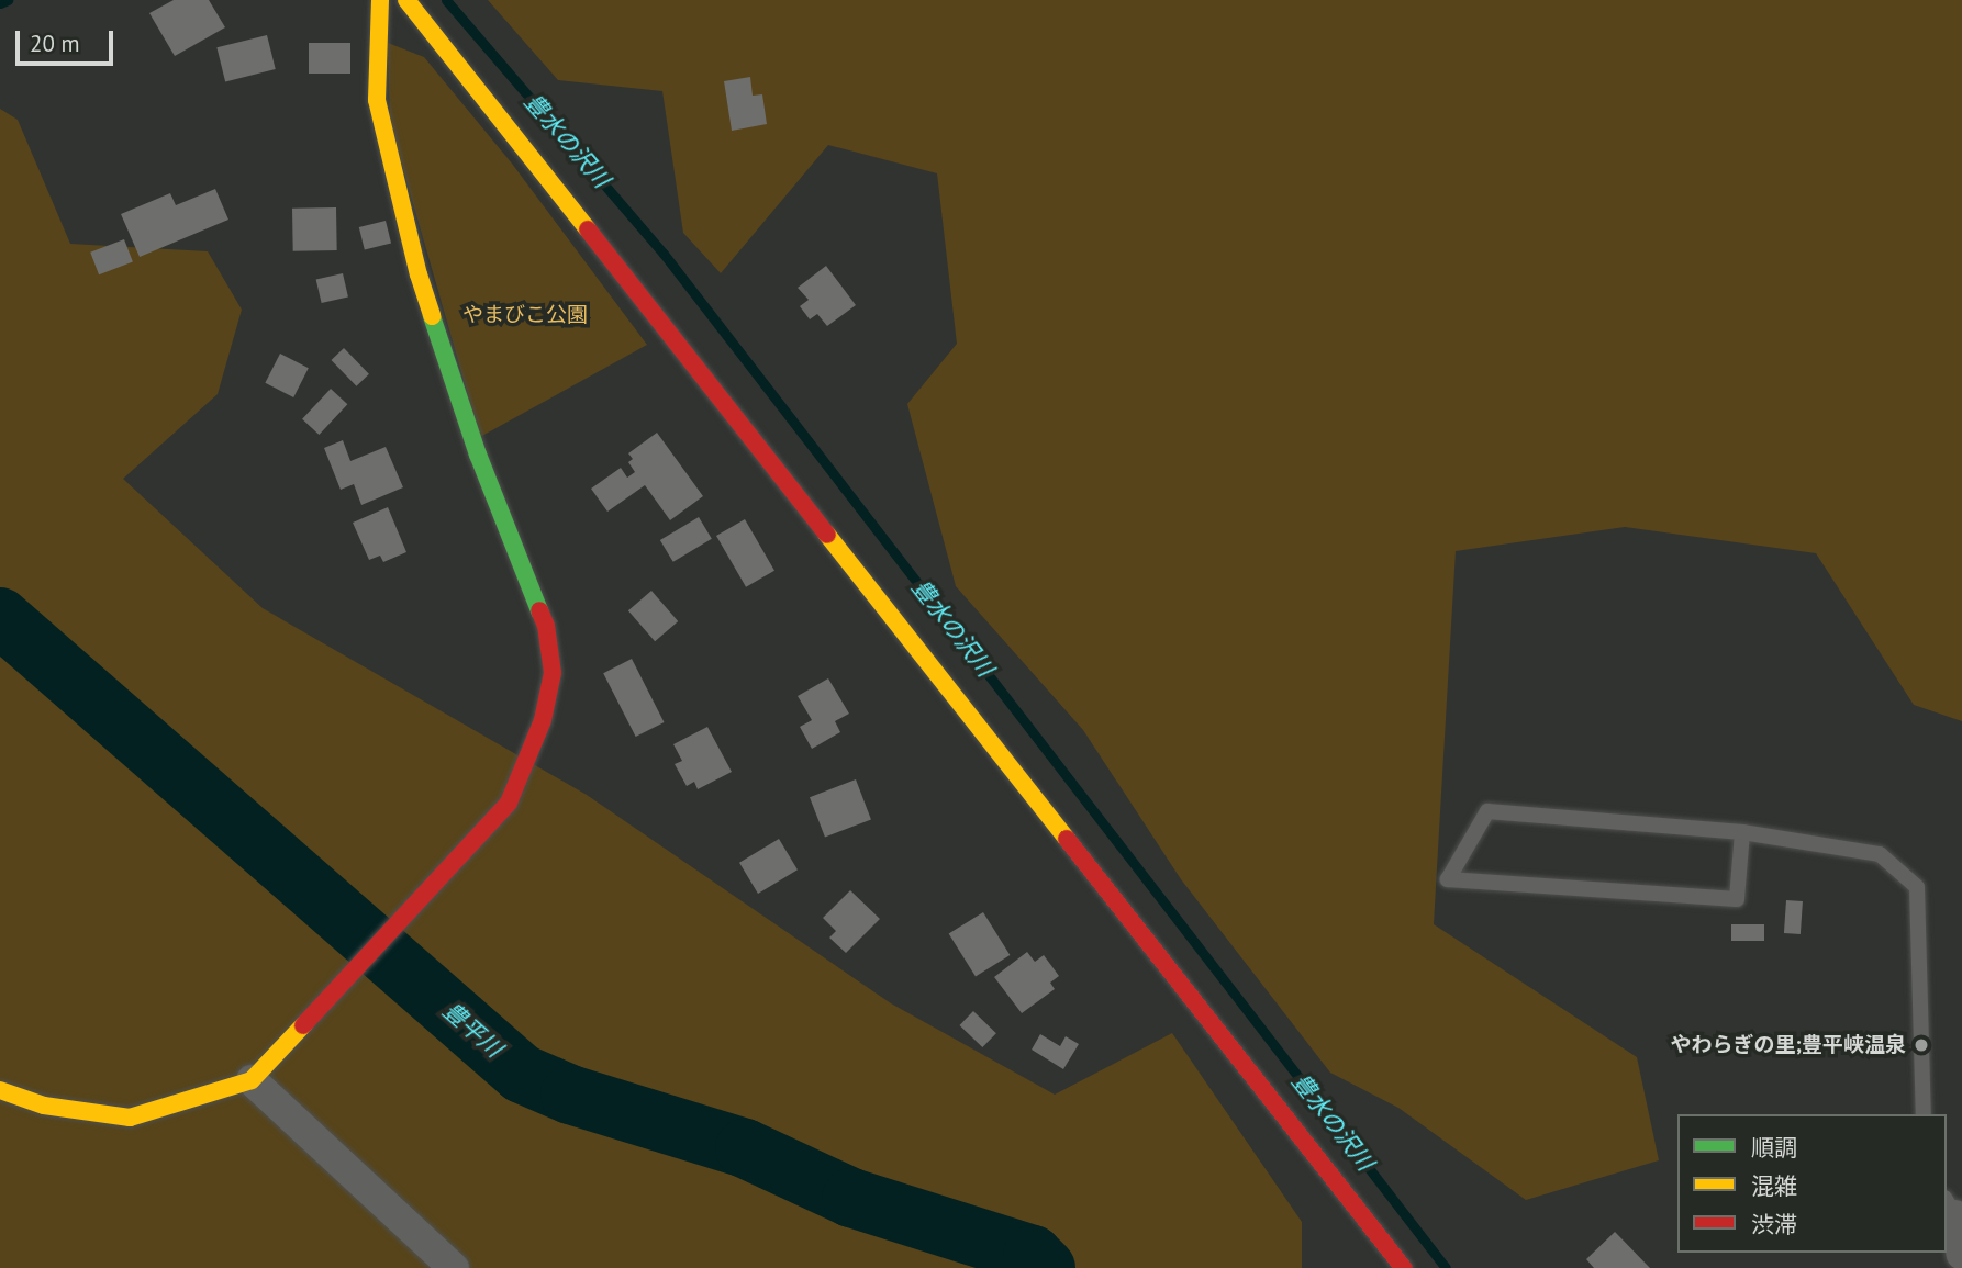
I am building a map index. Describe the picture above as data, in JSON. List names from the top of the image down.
{
  "water": ["豊水の沢川", "豊平川"],
  "parks": ["やまびこ公園"],
  "places": ["やわらぎの里;豊平峡温泉"],
  "legend": ["順調", "混雑", "渋滞"],
  "scale_bar": "20 m"
}
